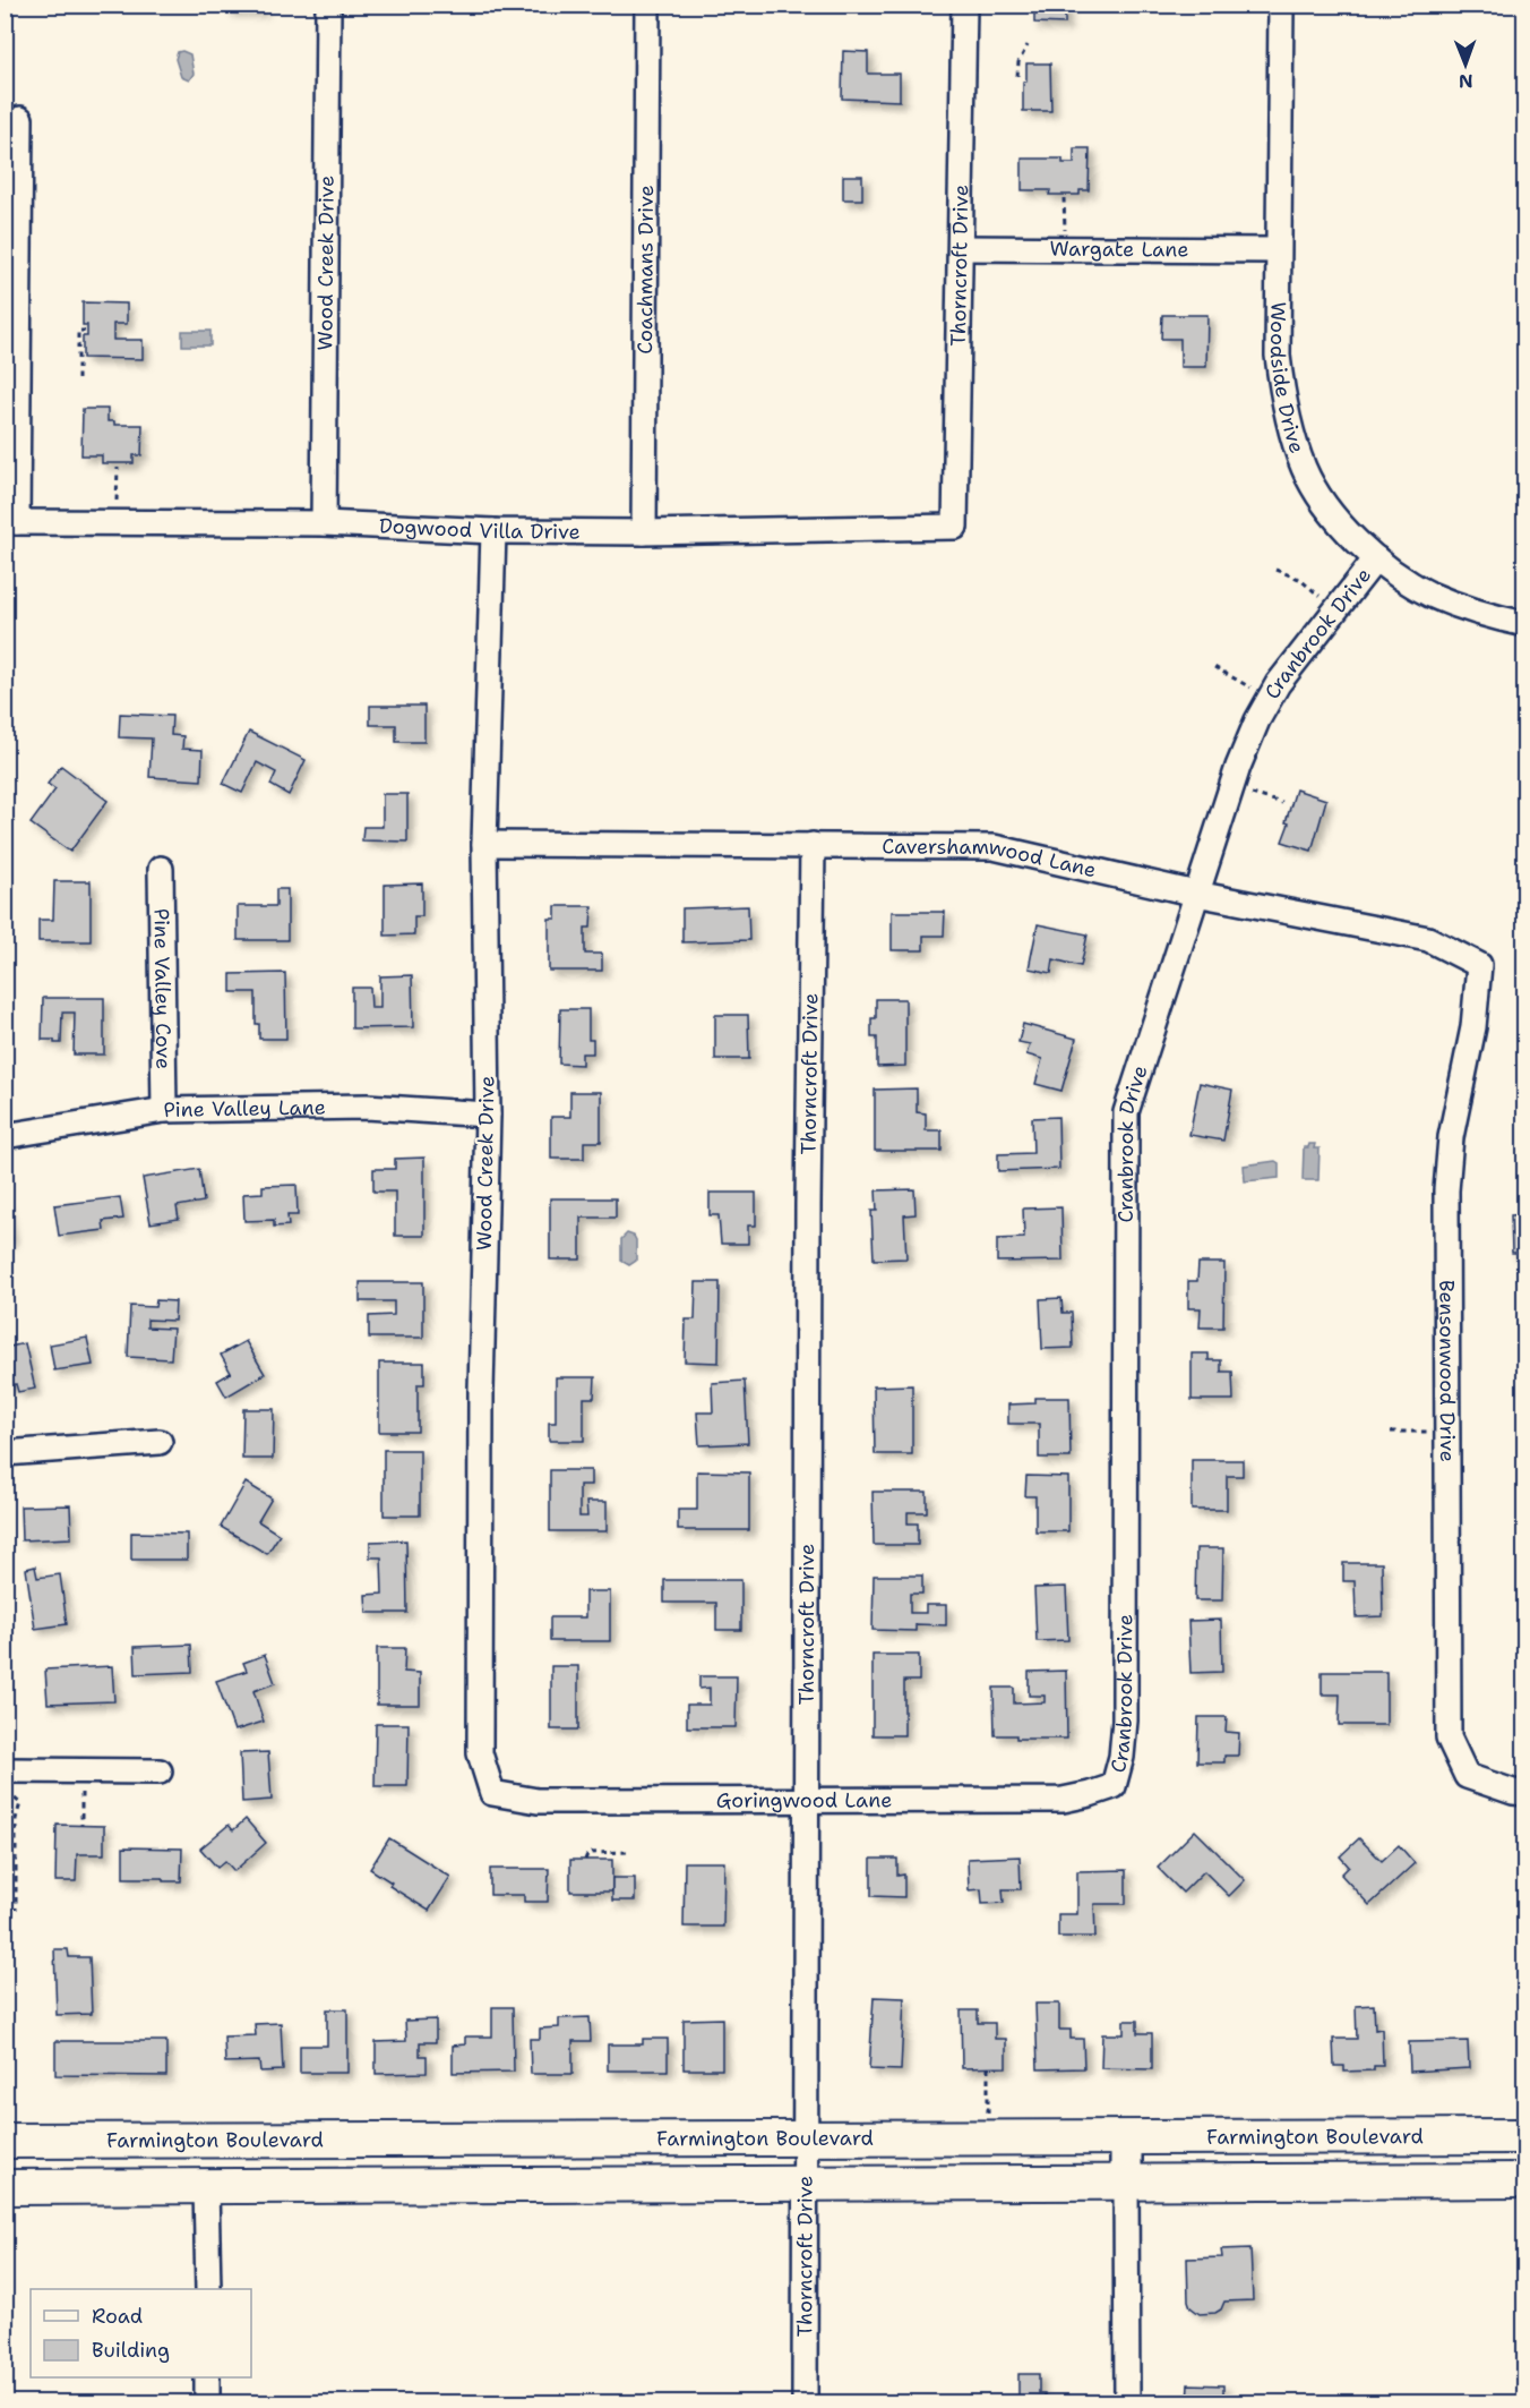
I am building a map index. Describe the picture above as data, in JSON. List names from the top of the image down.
{
  "streets": {
    "main road": ["Farmington Boulevard"],
    "street": [
      "Wargate Lane",
      "Wood Creek Drive",
      "Thorncroft Drive",
      "Coachmans Drive",
      "Woodside Drive",
      "Dogwood Villa Drive",
      "Cranbrook Drive",
      "Cavershamwood Lane",
      "Pine Valley Cove",
      "Pine Valley Lane",
      "Bensonwood Drive",
      "Goringwood Lane"
    ]
  },
  "crossings": [
    ["Wargate Lane", "Thorncroft Drive"],
    ["Wargate Lane", "Woodside Drive"],
    ["Wood Creek Drive", "Dogwood Villa Drive"],
    ["Wood Creek Drive", "Cavershamwood Lane"],
    ["Wood Creek Drive", "Pine Valley Lane"],
    ["Wood Creek Drive", "Goringwood Lane"],
    ["Thorncroft Drive", "Dogwood Villa Drive"],
    ["Thorncroft Drive", "Cavershamwood Lane"],
    ["Thorncroft Drive", "Goringwood Lane"],
    ["Thorncroft Drive", "Farmington Boulevard"],
    ["Coachmans Drive", "Dogwood Villa Drive"],
    ["Woodside Drive", "Cranbrook Drive"],
    ["Cranbrook Drive", "Cavershamwood Lane"],
    ["Cranbrook Drive", "Goringwood Lane"],
    ["Cavershamwood Lane", "Bensonwood Drive"],
    ["Pine Valley Cove", "Pine Valley Lane"]
  ],
  "legend": ["Road", "Building"],
  "north": "bottom"
}
